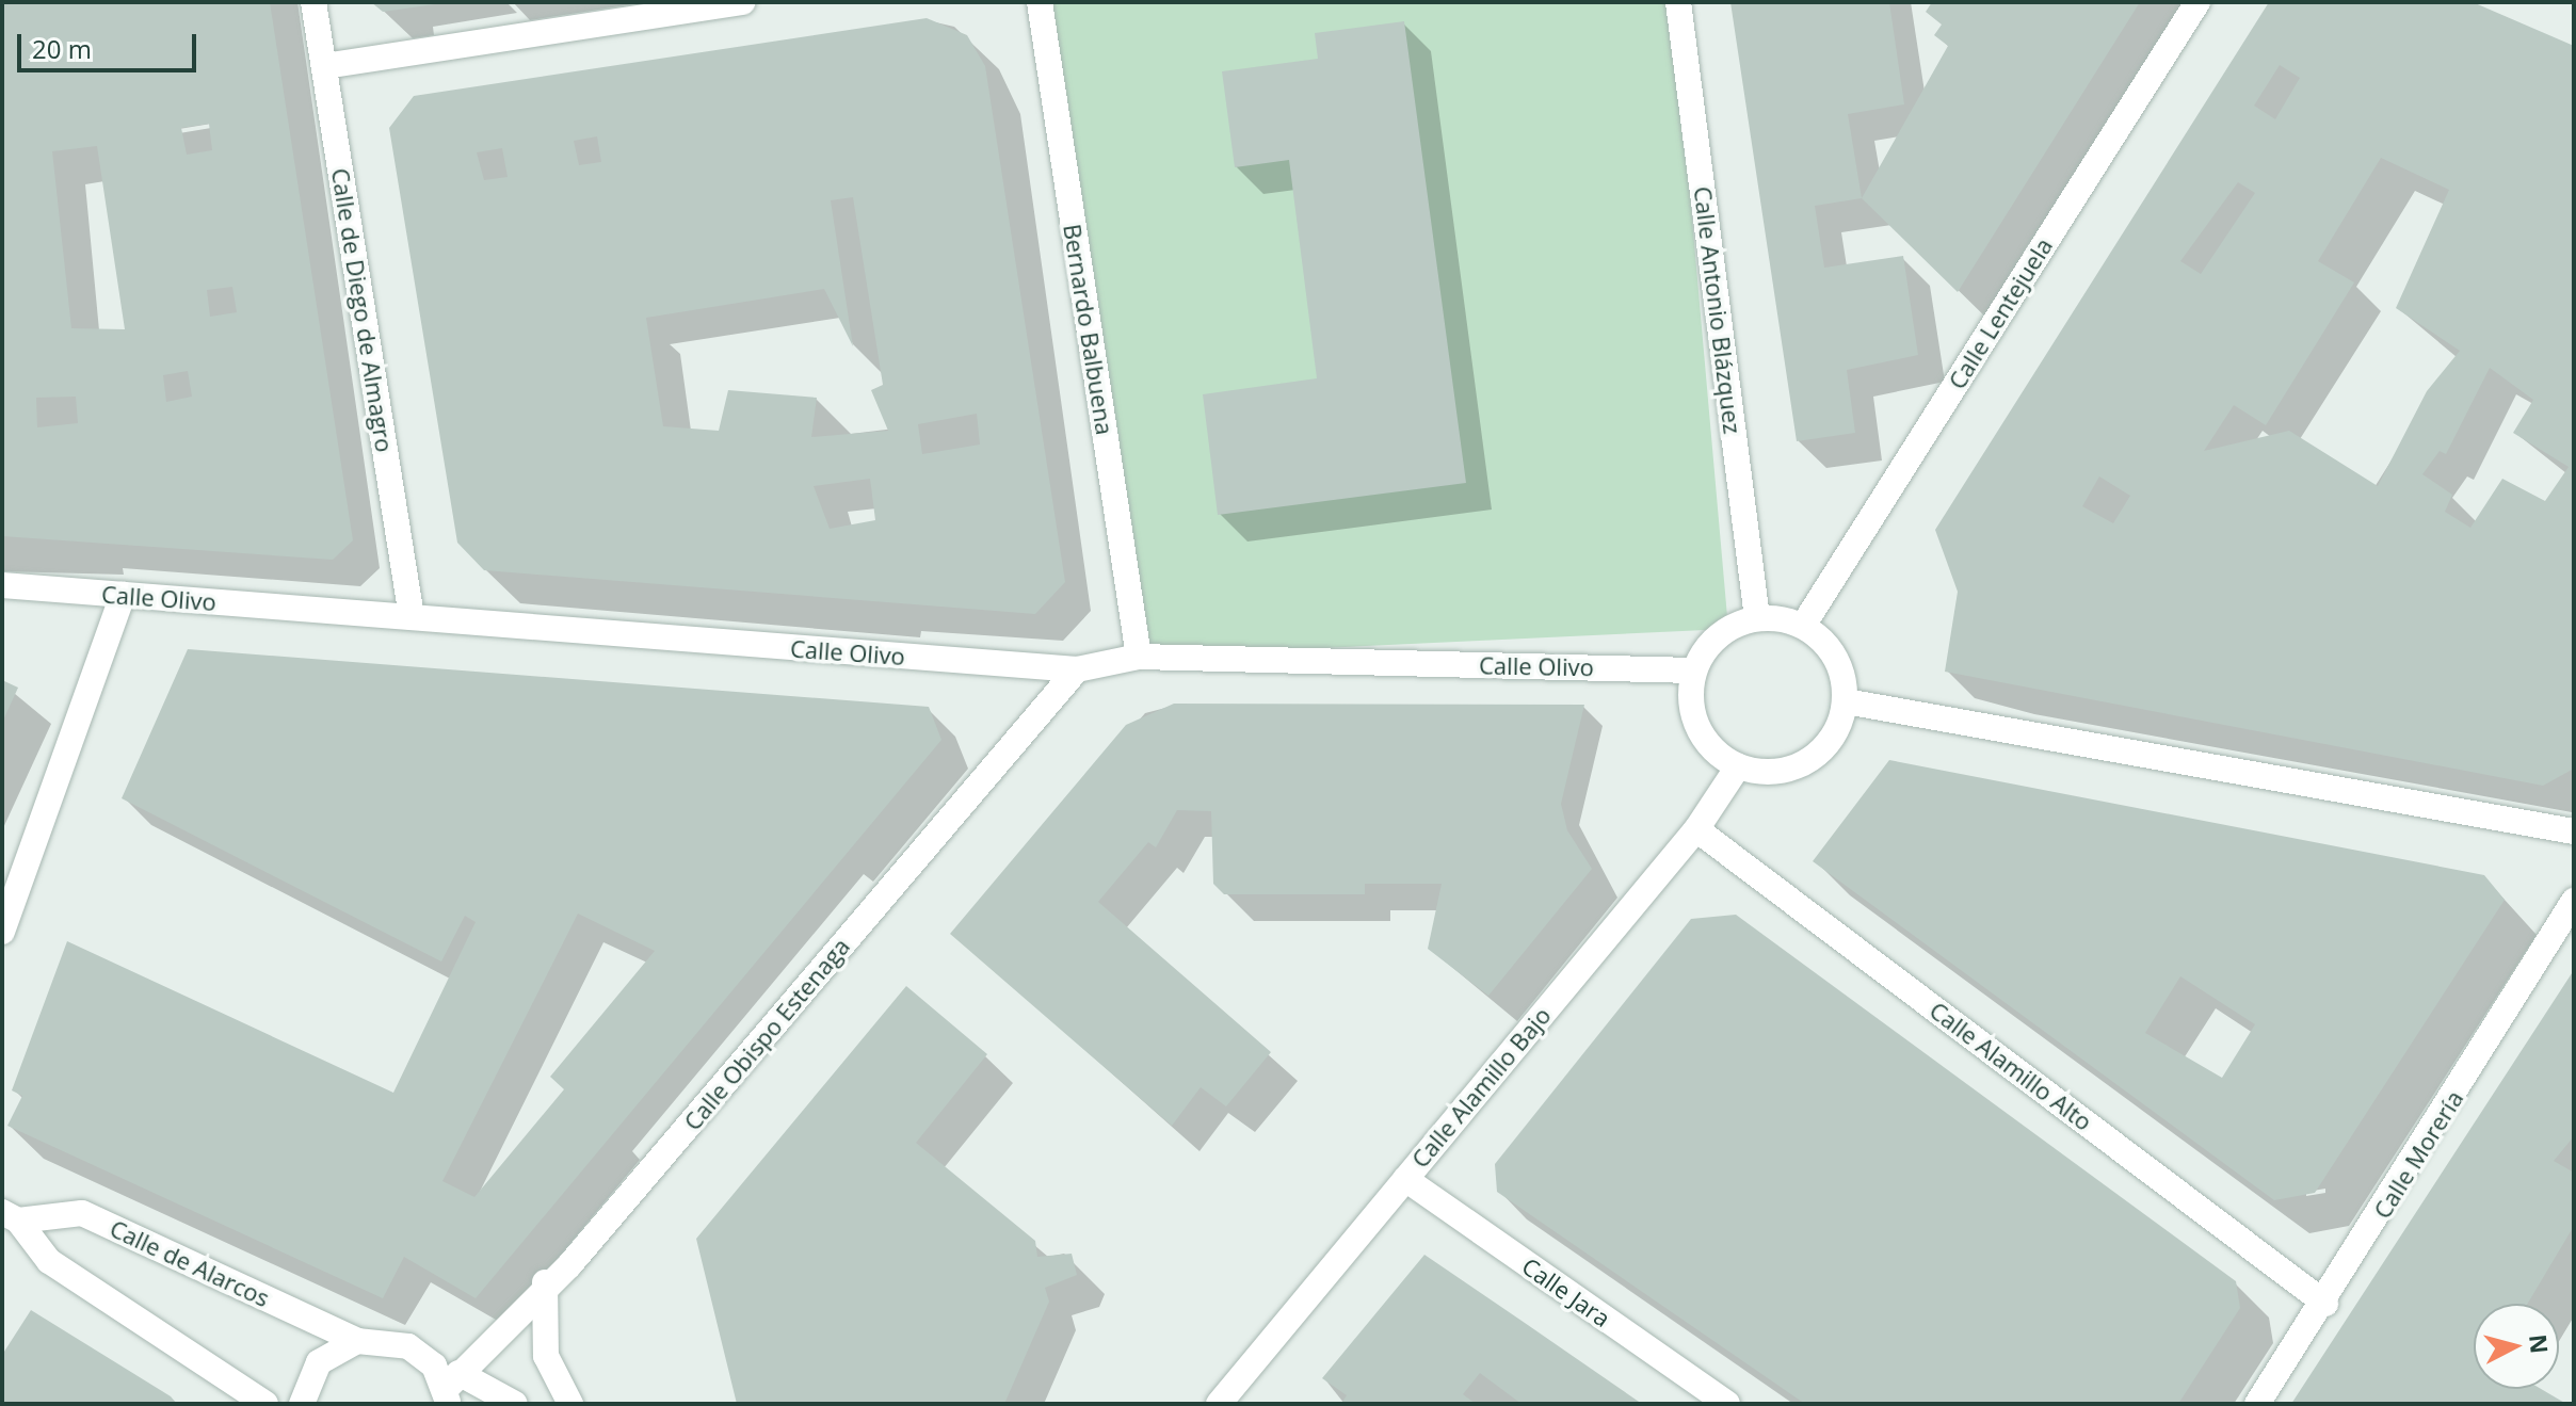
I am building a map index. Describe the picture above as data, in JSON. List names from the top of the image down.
{
  "streets": {
    "street": [
      "Calle de Diego de Almagro",
      "Calle Antonio Blázquez",
      "Calle Lentejuela",
      "Bernardo Balbuena",
      "Calle Olivo",
      "Calle Obispo Estenaga",
      "Calle Alamillo Alto",
      "Calle Alamillo Bajo",
      "Calle Morería",
      "Calle de Alarcos",
      "Calle Jara"
    ]
  },
  "crossings": [
    ["Calle de Diego de Almagro", "Calle Olivo"],
    ["Calle Antonio Blázquez", "Calle Lentejuela"],
    ["Calle Antonio Blázquez", "Calle Olivo"],
    ["Calle Antonio Blázquez", "Calle Alamillo Bajo"],
    ["Calle Lentejuela", "Calle Olivo"],
    ["Calle Lentejuela", "Calle Alamillo Bajo"],
    ["Bernardo Balbuena", "Calle Olivo"],
    ["Calle Olivo", "Calle Obispo Estenaga"],
    ["Calle Olivo", "Calle Alamillo Bajo"],
    ["Calle Obispo Estenaga", "Calle de Alarcos"],
    ["Calle Alamillo Alto", "Calle Alamillo Bajo"],
    ["Calle Alamillo Alto", "Calle Morería"],
    ["Calle Alamillo Bajo", "Calle Jara"]
  ],
  "scale_bar": "20 m",
  "north": "right"
}
